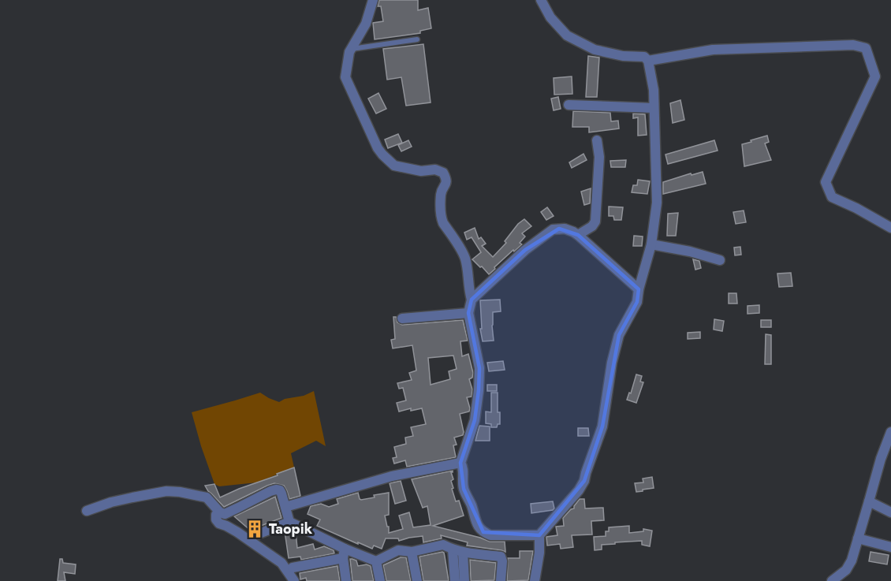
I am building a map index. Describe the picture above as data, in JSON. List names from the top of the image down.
{
  "places": {
    "building": ["Taopik"]
  }
}
